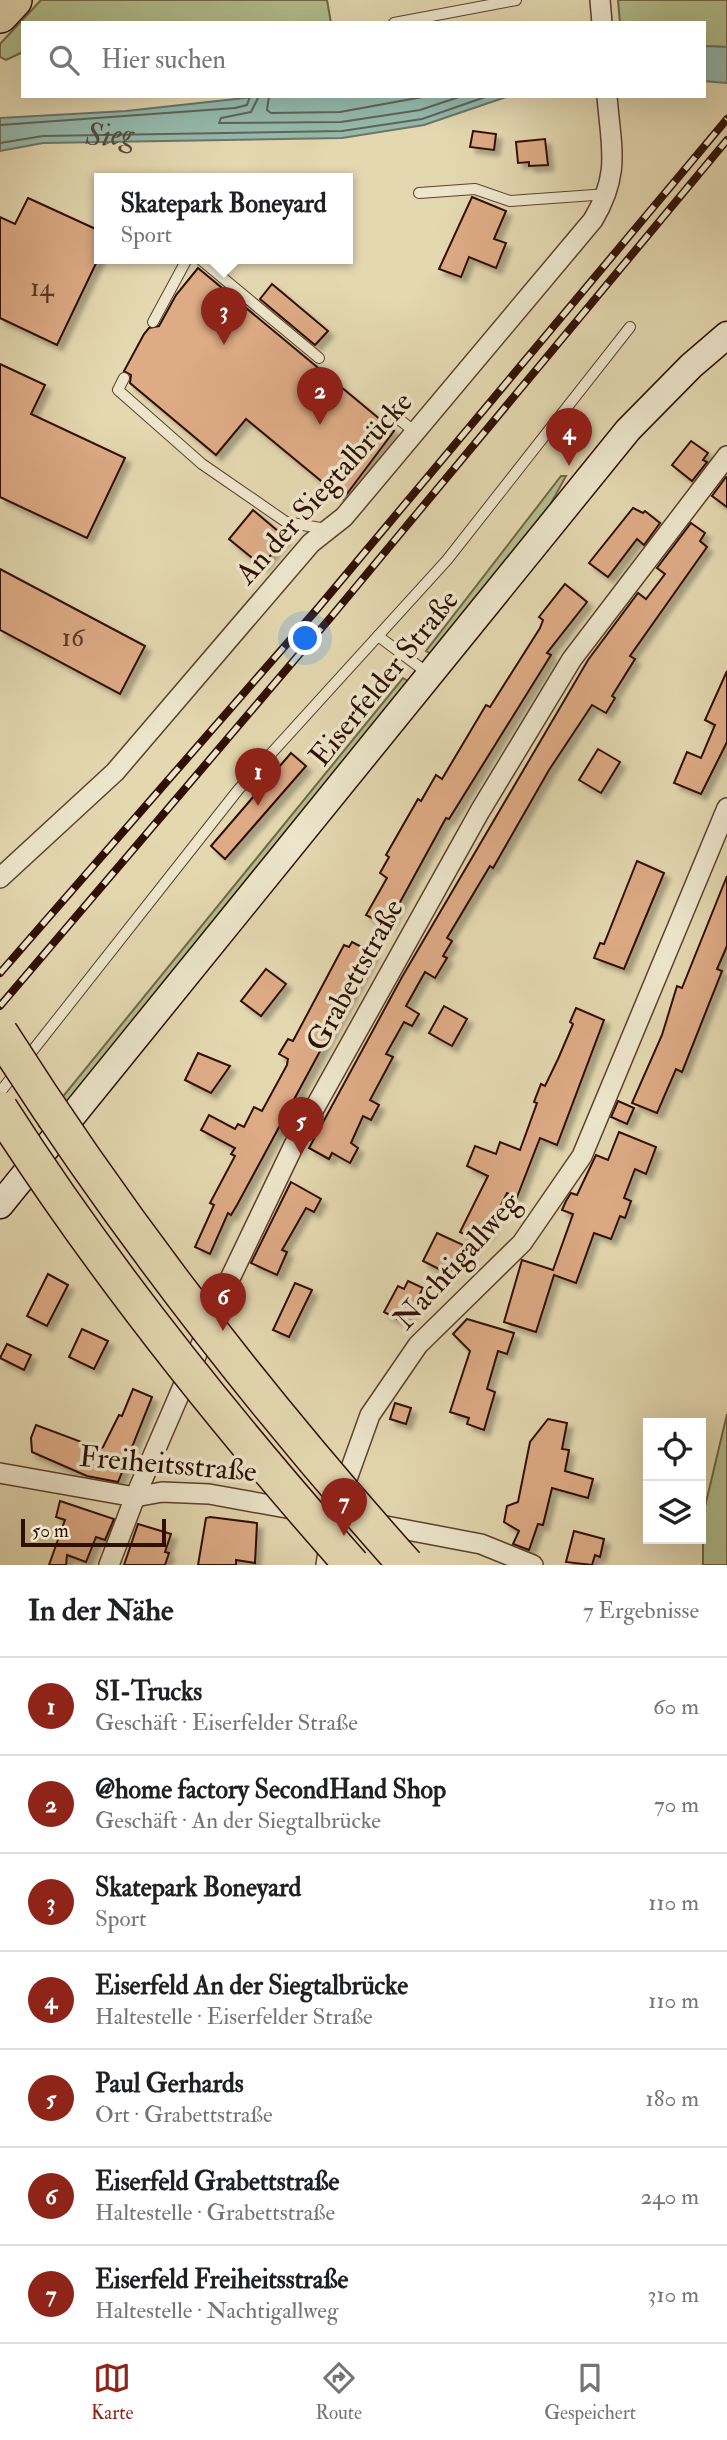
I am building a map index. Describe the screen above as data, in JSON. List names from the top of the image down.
{
  "streets": {
    "main road": ["Eiserfelder Straße"],
    "street": [
      "An der Siegtalbrücke",
      "Grabettstraße",
      "Nachtigallweg",
      "Freiheitsstraße"
    ]
  },
  "crossings": [
    ["Grabettstraße", "Freiheitsstraße"],
    ["Nachtigallweg", "Freiheitsstraße"]
  ],
  "water": ["Sieg"],
  "house_numbers": ["14", "16"],
  "scale_bar": "50 m",
  "page": {
    "search": "Hier suchen",
    "popup": ["Skatepark Boneyard", "Sport"],
    "pins": [
      "3",
      "2",
      "4",
      "1",
      "5",
      "6",
      "7"
    ],
    "scale": "50 m",
    "heading": ["In der Nähe", "7 Ergebnisse"],
    "list": [
      {
        "mark": "1",
        "name": "SI-Trucks",
        "note": "Geschäft · Eiserfelder Straße",
        "value": "60 m"
      },
      {
        "mark": "2",
        "name": "@home factory SecondHand Shop",
        "note": "Geschäft · An der Siegtalbrücke",
        "value": "70 m"
      },
      {
        "mark": "3",
        "name": "Skatepark Boneyard",
        "note": "Sport",
        "value": "110 m"
      },
      {
        "mark": "4",
        "name": "Eiserfeld An der Siegtalbrücke",
        "note": "Haltestelle · Eiserfelder Straße",
        "value": "110 m"
      },
      {
        "mark": "5",
        "name": "Paul Gerhards",
        "note": "Ort · Grabettstraße",
        "value": "180 m"
      },
      {
        "mark": "6",
        "name": "Eiserfeld Grabettstraße",
        "note": "Haltestelle · Grabettstraße",
        "value": "240 m"
      },
      {
        "mark": "7",
        "name": "Eiserfeld Freiheitsstraße",
        "note": "Haltestelle · Nachtigallweg",
        "value": "310 m"
      }
    ],
    "nav": ["Karte", "Route", "Gespeichert"]
  }
}
